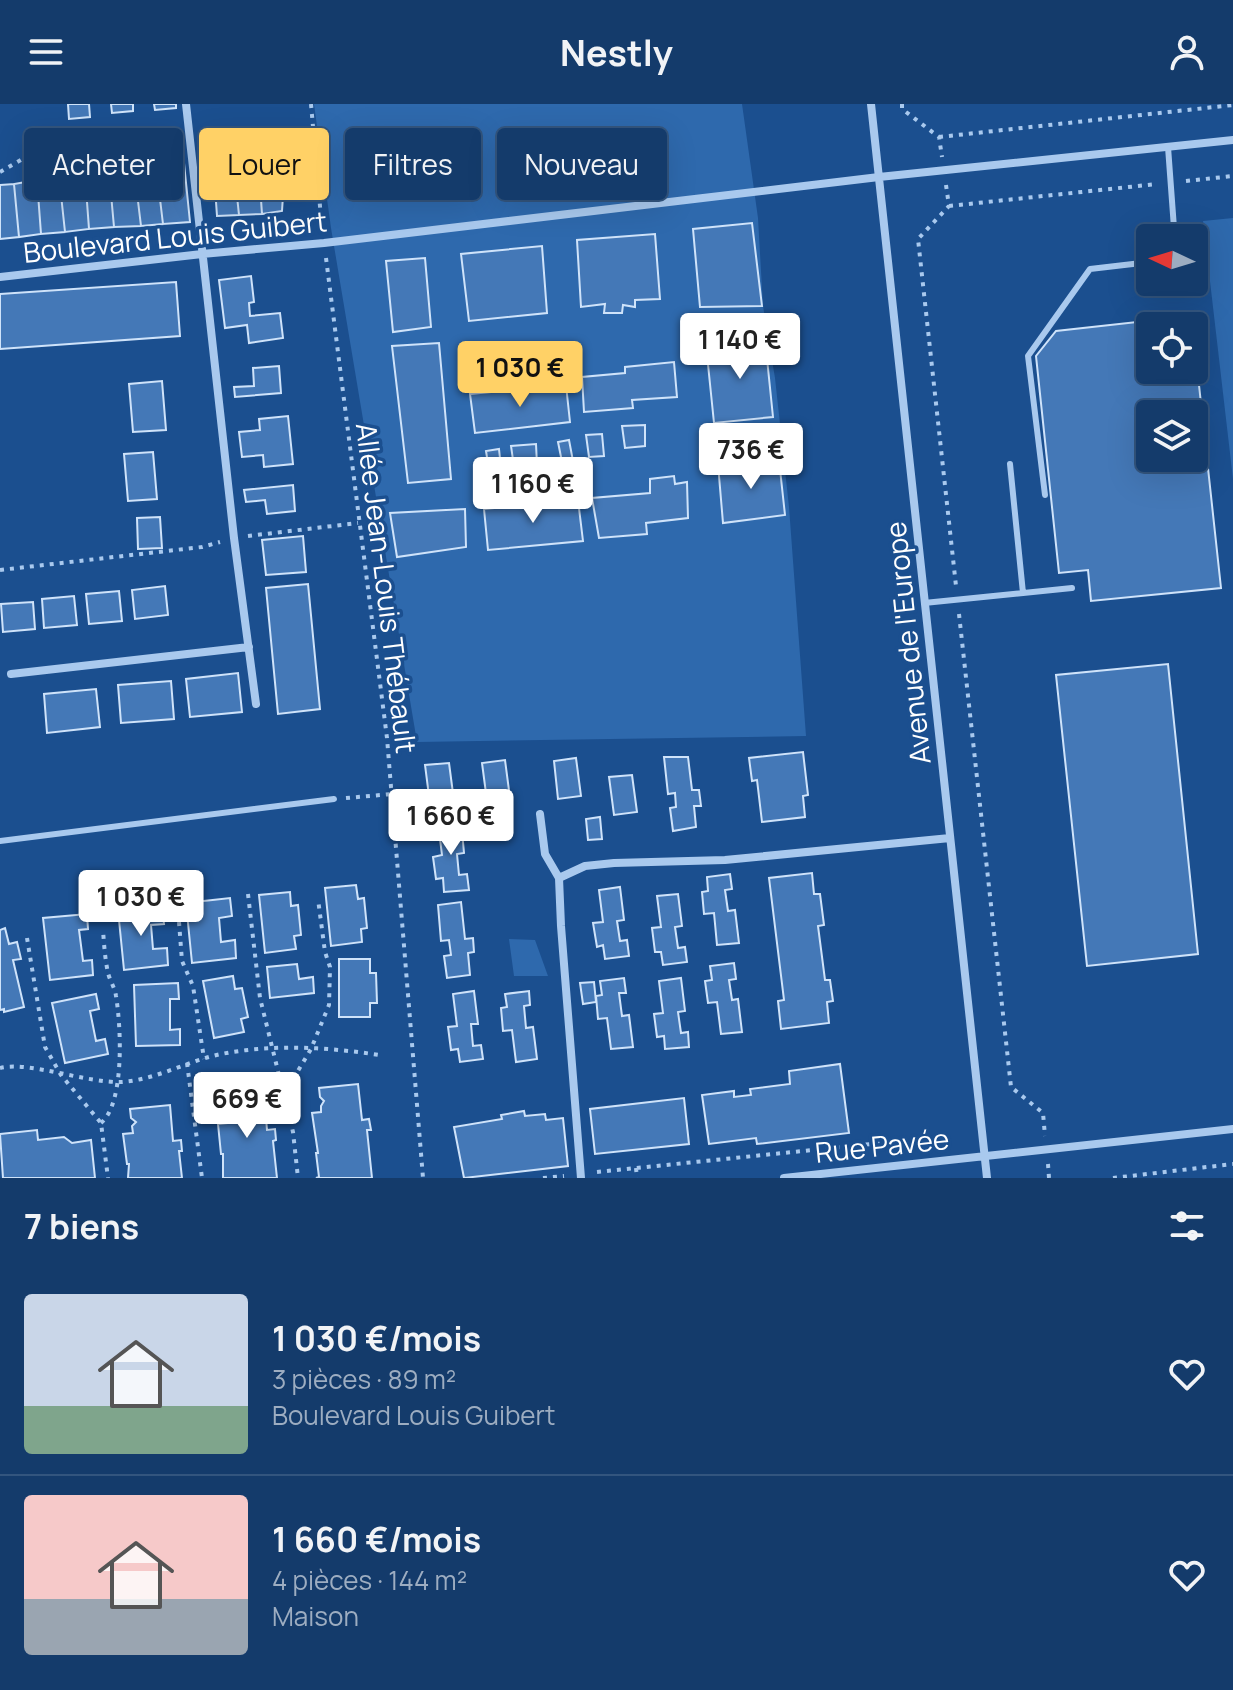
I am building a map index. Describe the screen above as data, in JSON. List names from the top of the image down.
{
  "streets": {
    "street": ["Boulevard Louis Guibert", "Avenue de l'Europe", "Rue Pavée"],
    "path": ["Allée Jean-Louis Thébault"]
  },
  "crossings": [
    ["Boulevard Louis Guibert", "Allée Jean-Louis Thébault"],
    ["Boulevard Louis Guibert", "Avenue de l'Europe"],
    ["Avenue de l'Europe", "Rue Pavée"]
  ],
  "north": "left",
  "page": {
    "header": "Nestly",
    "chip": [
      "Acheter",
      "Louer",
      "Filtres",
      "Nouveau"
    ],
    "price": [
      "1 140 €",
      "1 030 €",
      "736 €",
      "1 160 €",
      "1 660 €",
      "1 030 €",
      "669 €"
    ],
    "heading": "7 biens",
    "list": [
      {
        "name": "1 030 €/mois",
        "note": "3 pièces · 89 m² · Boulevard Louis Guibert"
      },
      {
        "name": "1 660 €/mois",
        "note": "4 pièces · 144 m² · Maison"
      }
    ]
  }
}
